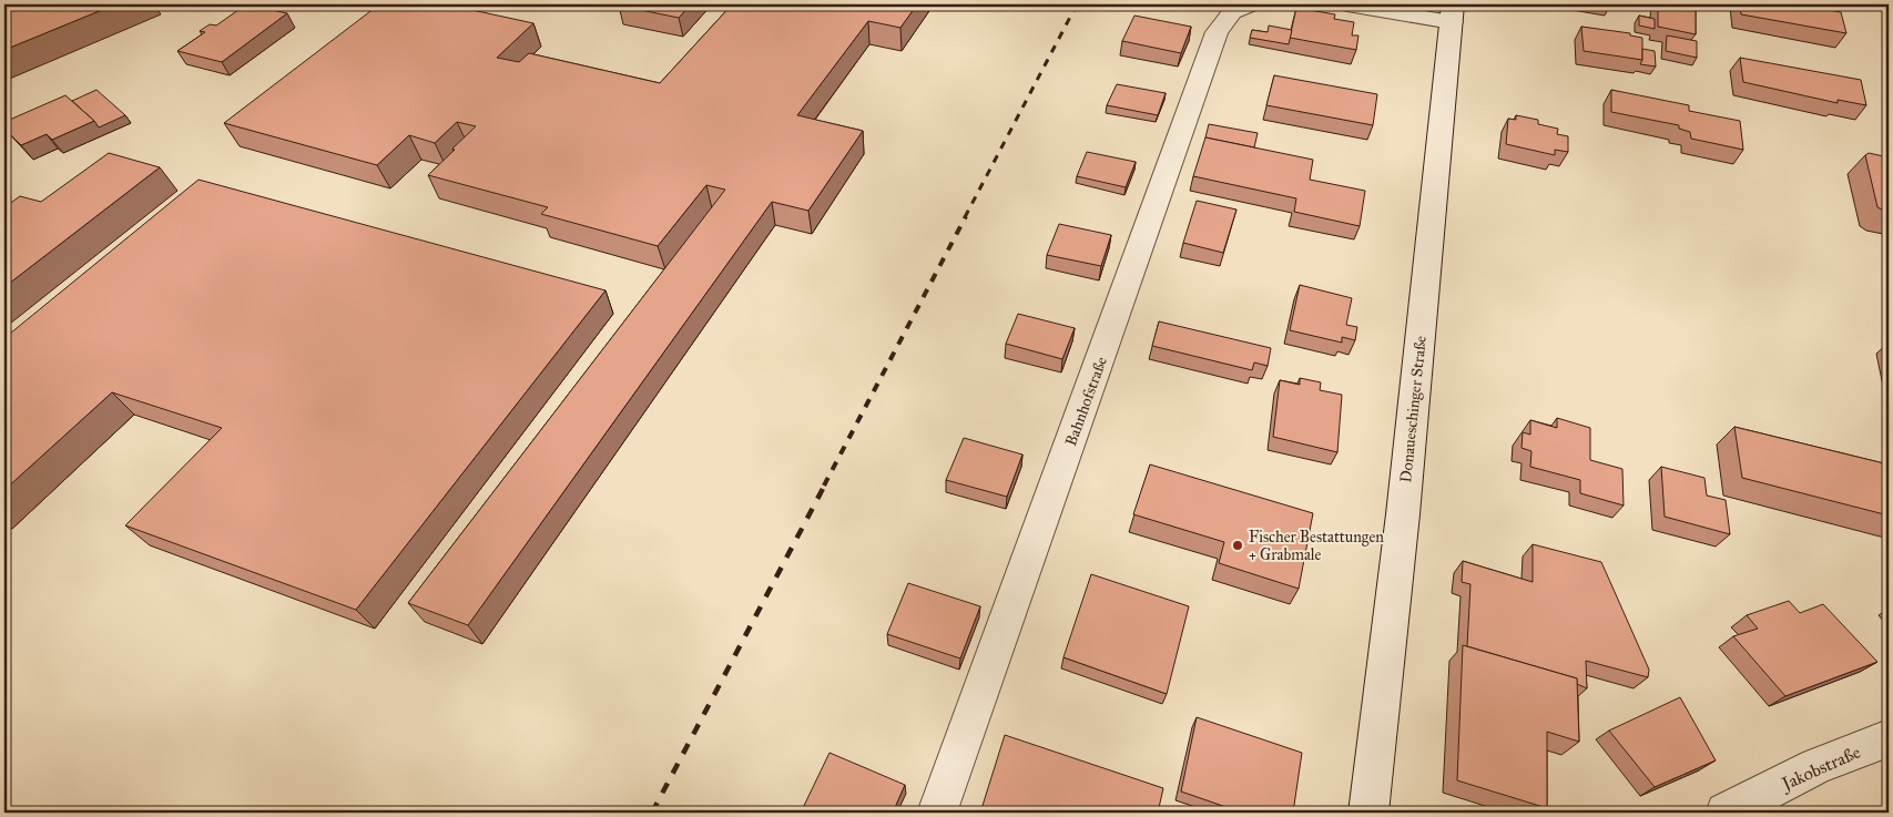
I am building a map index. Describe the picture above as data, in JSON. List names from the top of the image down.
{
  "streets": {
    "street": ["Bahnhofstraße", "Donaueschinger Straße", "Jakobstraße"]
  },
  "places": ["Fischer Bestattungen + Grabmale"]
}
